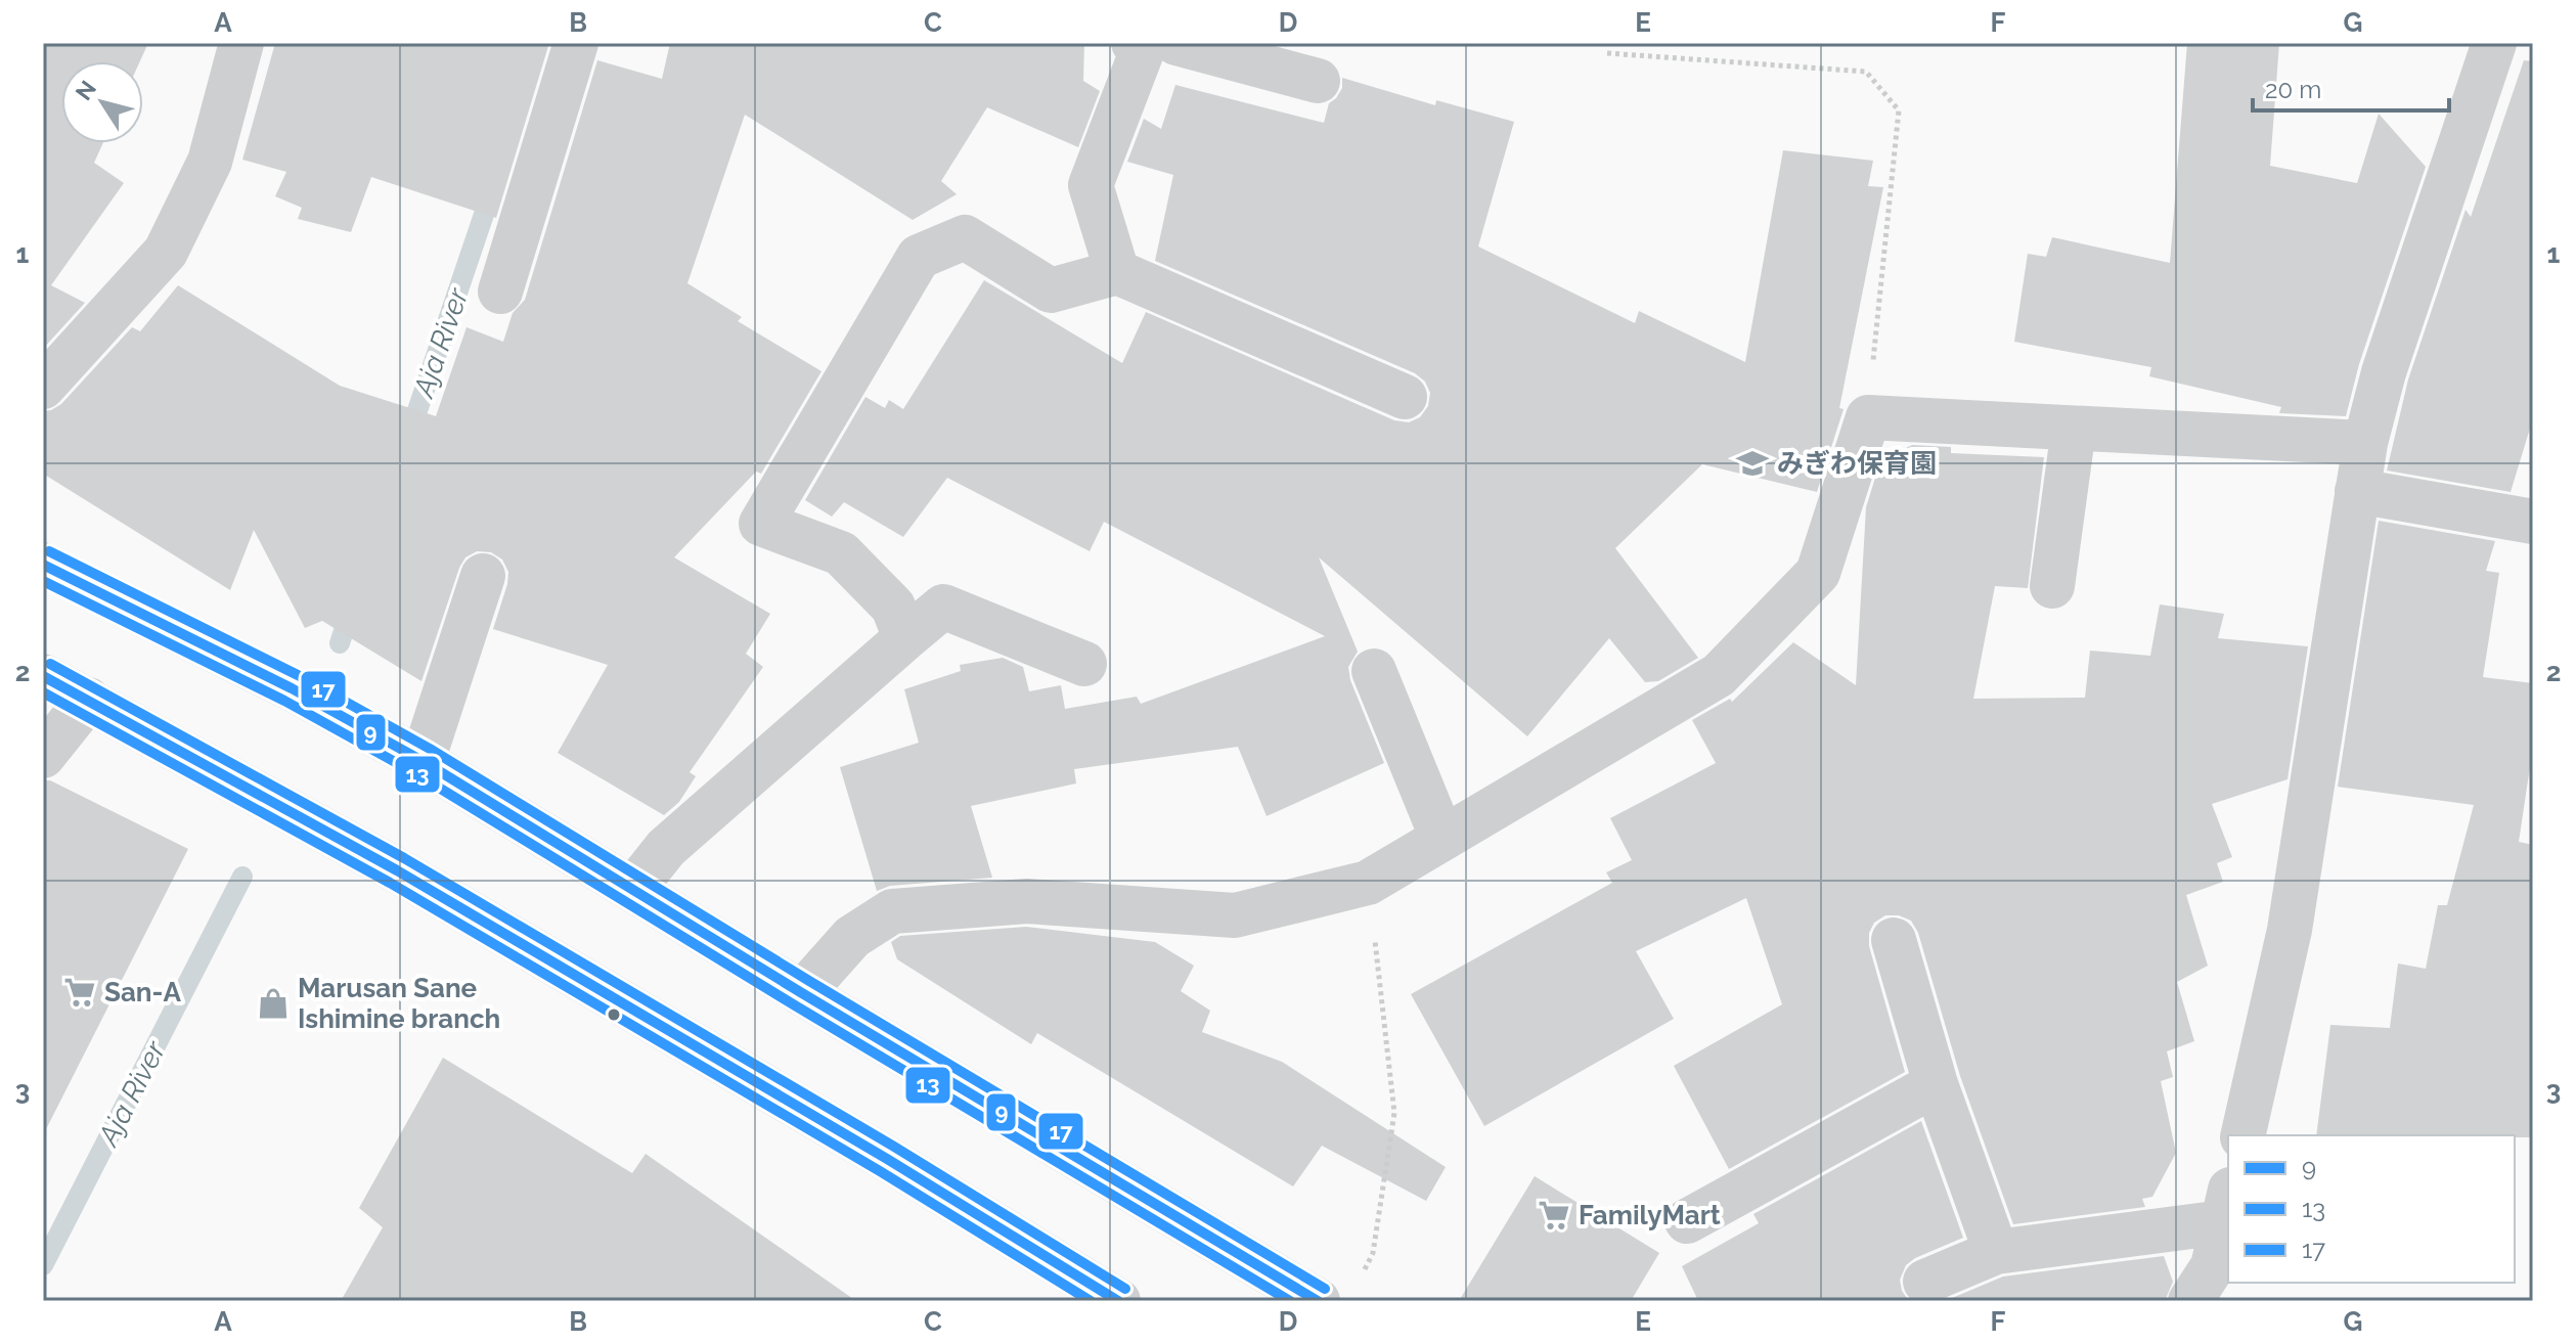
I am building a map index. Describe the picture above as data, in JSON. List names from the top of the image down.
{
  "water": ["Aja River"],
  "places": {
    "school or university": ["みぎわ保育園"],
    "supermarket": ["San-A", "FamilyMart"],
    "shop": ["Marusan Sane Ishimine branch"]
  },
  "lines": ["transit line 17", "transit line 9", "transit line 13"],
  "legend": ["9", "13", "17"],
  "scale_bar": "20 m",
  "north": "top left",
  "grid": {
    "columns": [
      "A",
      "B",
      "C",
      "D",
      "E",
      "F",
      "G"
    ],
    "rows": ["1", "2", "3"]
  }
}
